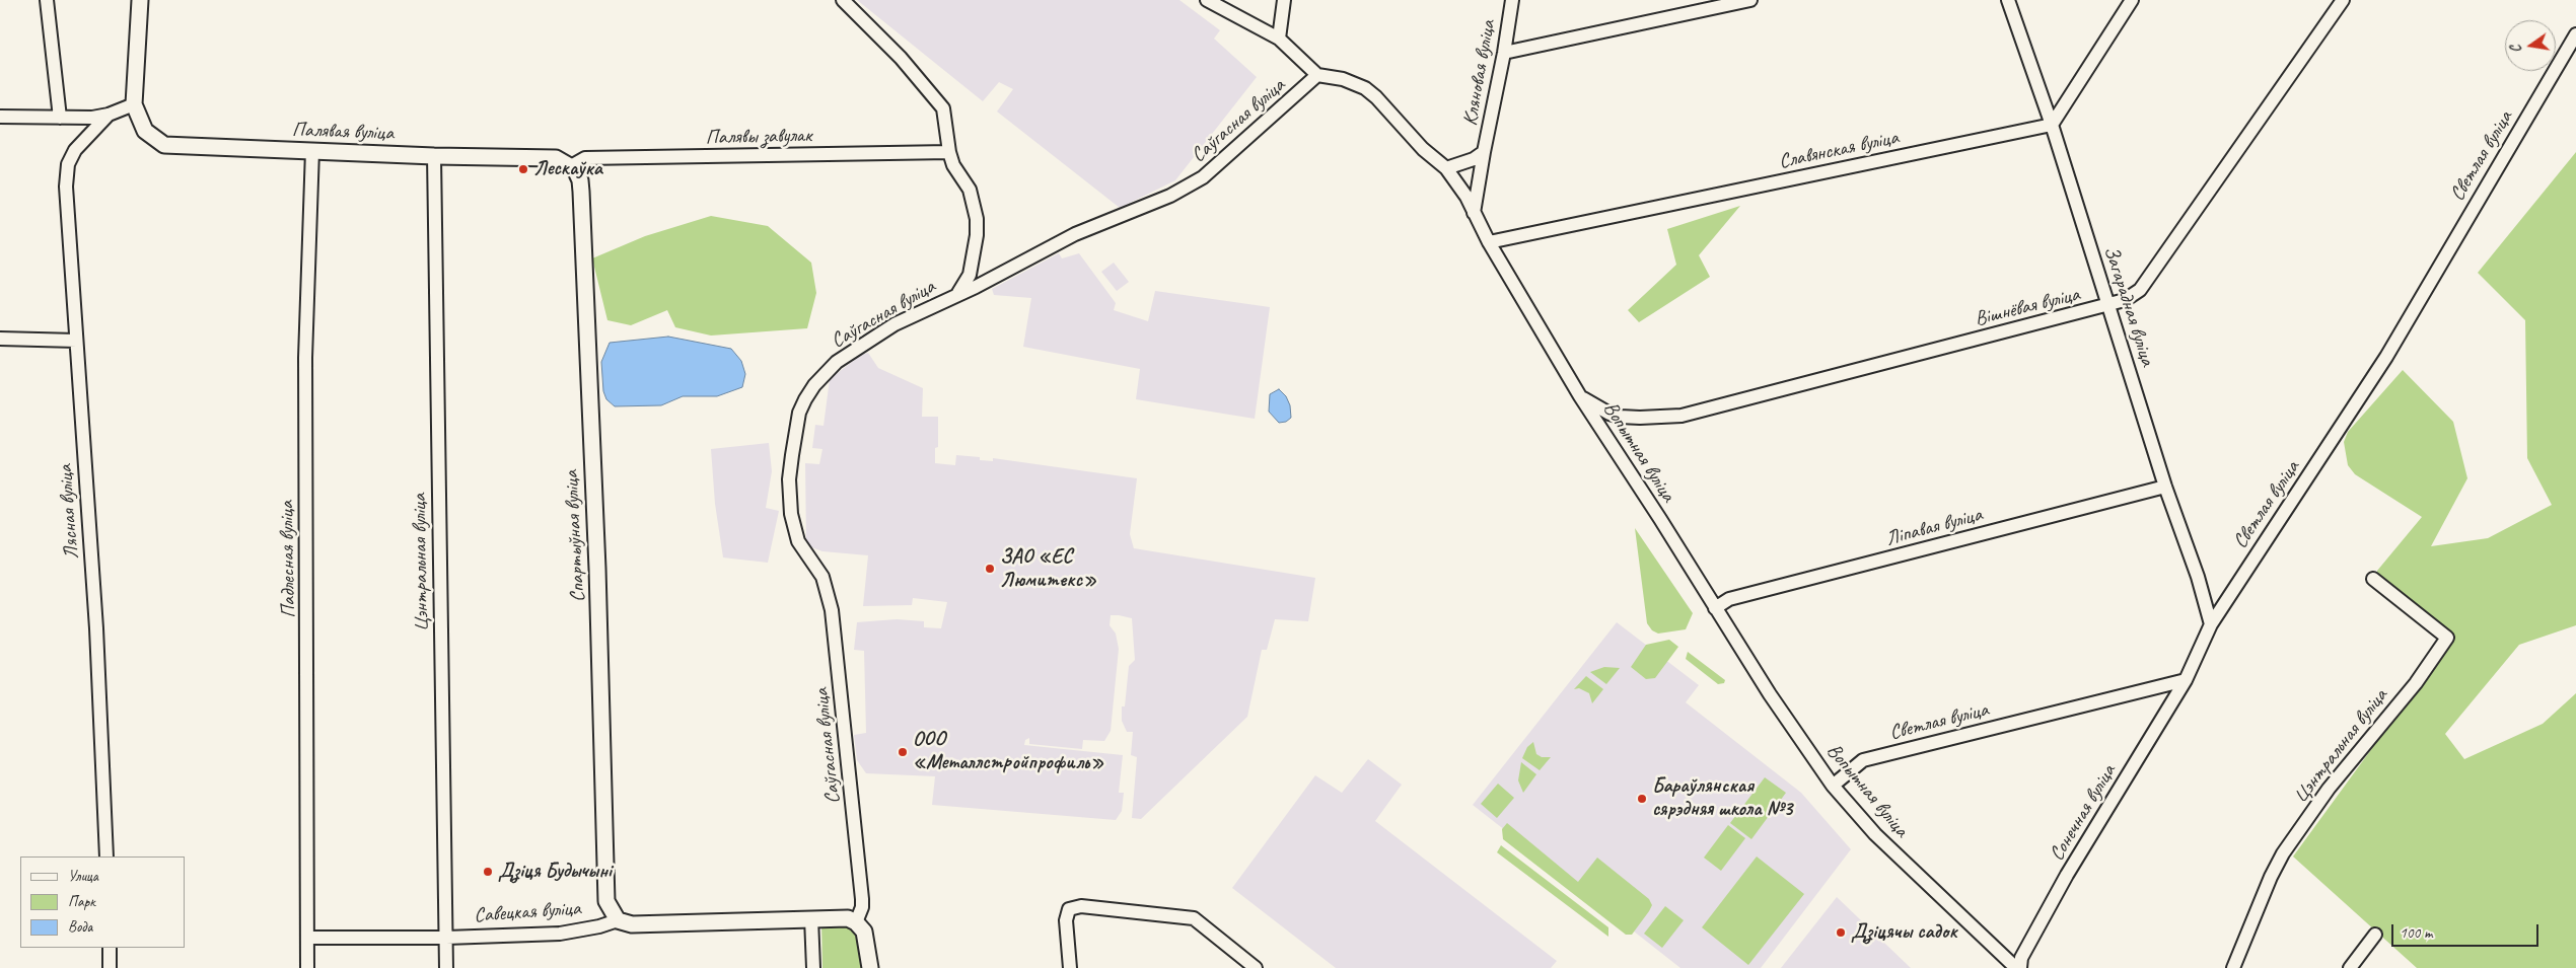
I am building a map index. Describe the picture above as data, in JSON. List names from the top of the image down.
{
  "streets": {
    "main road": ["Палявая вуліца", "Спартыўная вуліца", "Савецкая вуліца"],
    "street": [
      "Кляновая вуліца",
      "Саўгасная вуліца",
      "Палявы завулак",
      "Славянская вуліца",
      "Светлая вуліца",
      "Загарадная вуліца",
      "Вішнёвая вуліца",
      "Вопытная вуліца",
      "Лясная вуліца",
      "Ліпавая вуліца",
      "Падлесная вуліца",
      "Цэнтральная вуліца",
      "Сонечная вуліца"
    ]
  },
  "crossings": [
    ["Кляновая вуліца", "Вопытная вуліца"],
    ["Саўгасная вуліца", "Вопытная вуліца"],
    ["Саўгасная вуліца", "Савецкая вуліца"],
    ["Палявая вуліца", "Палявы завулак"],
    ["Палявая вуліца", "Спартыўная вуліца"],
    ["Палявая вуліца", "Падлесная вуліца"],
    ["Палявая вуліца", "Цэнтральная вуліца"],
    ["Палявы завулак", "Спартыўная вуліца"],
    ["Славянская вуліца", "Загарадная вуліца"],
    ["Славянская вуліца", "Вопытная вуліца"],
    ["Светлая вуліца", "Загарадная вуліца"],
    ["Светлая вуліца", "Вопытная вуліца"],
    ["Светлая вуліца", "Сонечная вуліца"],
    ["Загарадная вуліца", "Вішнёвая вуліца"],
    ["Загарадная вуліца", "Ліпавая вуліца"],
    ["Вішнёвая вуліца", "Вопытная вуліца"],
    ["Вопытная вуліца", "Ліпавая вуліца"],
    ["Вопытная вуліца", "Сонечная вуліца"],
    ["Спартыўная вуліца", "Савецкая вуліца"],
    ["Падлесная вуліца", "Савецкая вуліца"],
    ["Цэнтральная вуліца", "Савецкая вуліца"]
  ],
  "places": [
    "Лескаўка",
    "ЗАО «ЕС Люмитекс»",
    "ООО «Металлстройпрофиль»",
    "Бараўлянская сярэдняя школа №3",
    "Дзіця Будычыні",
    "Дзіцячы садок"
  ],
  "legend": ["Улица", "Парк", "Вода"],
  "scale_bar": "100 m",
  "north": "left"
}
